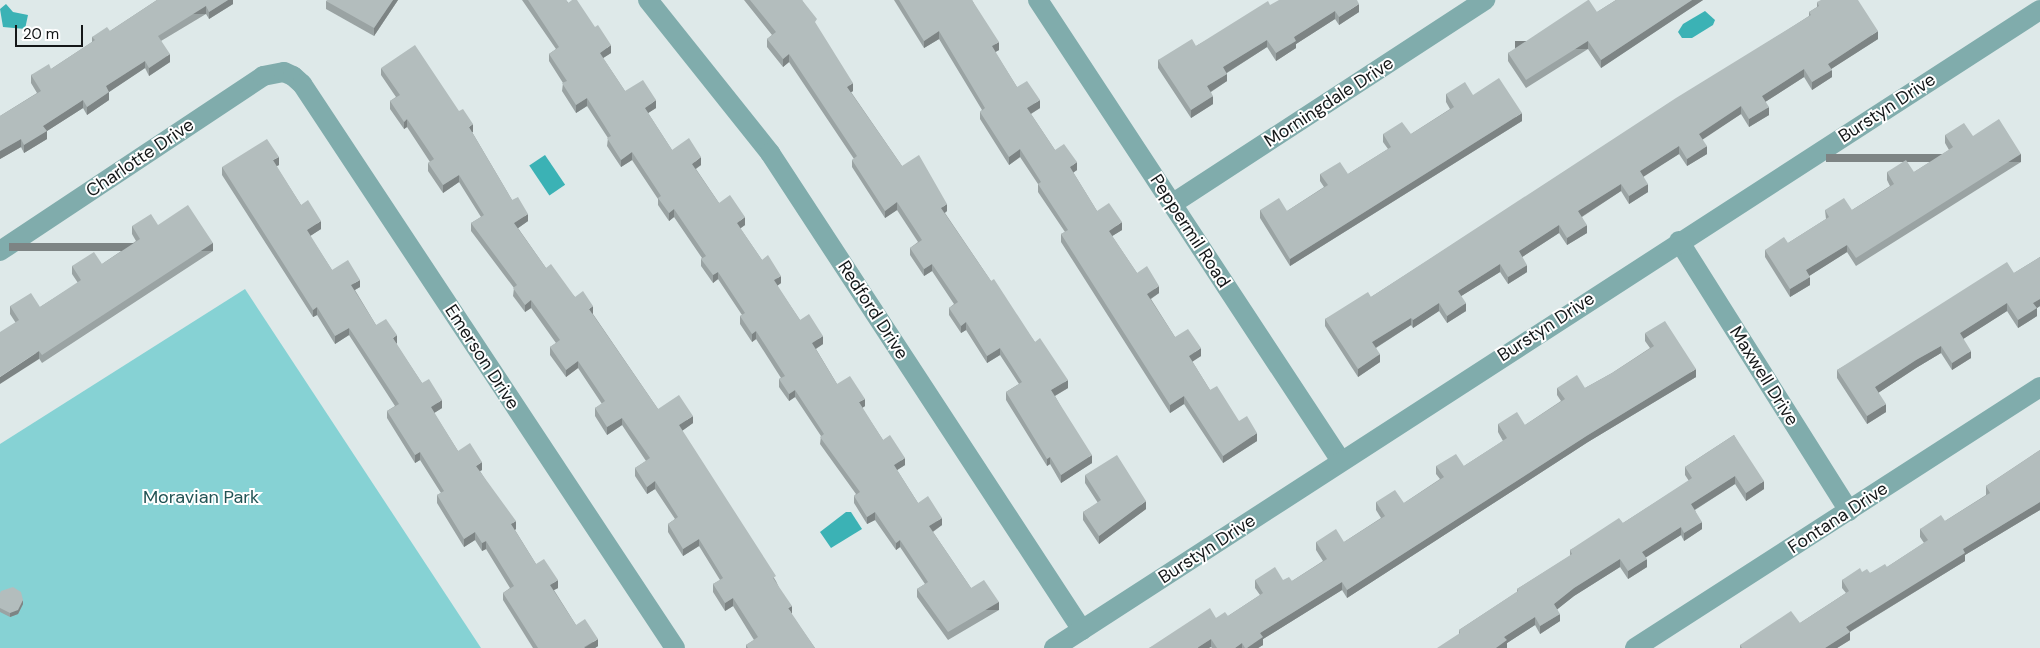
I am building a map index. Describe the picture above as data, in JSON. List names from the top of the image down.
{
  "streets": {
    "street": [
      "Morningdale Drive",
      "Burstyn Drive",
      "Charlotte Drive",
      "Peppermil Road",
      "Redford Drive",
      "Emerson Drive",
      "Maxwell Drive",
      "Fontana Drive"
    ]
  },
  "crossings": [
    ["Morningdale Drive", "Peppermil Road"],
    ["Burstyn Drive", "Peppermil Road"],
    ["Burstyn Drive", "Redford Drive"],
    ["Burstyn Drive", "Maxwell Drive"],
    ["Charlotte Drive", "Emerson Drive"],
    ["Maxwell Drive", "Fontana Drive"]
  ],
  "parks": ["Moravian Park"],
  "scale_bar": "20 m"
}
